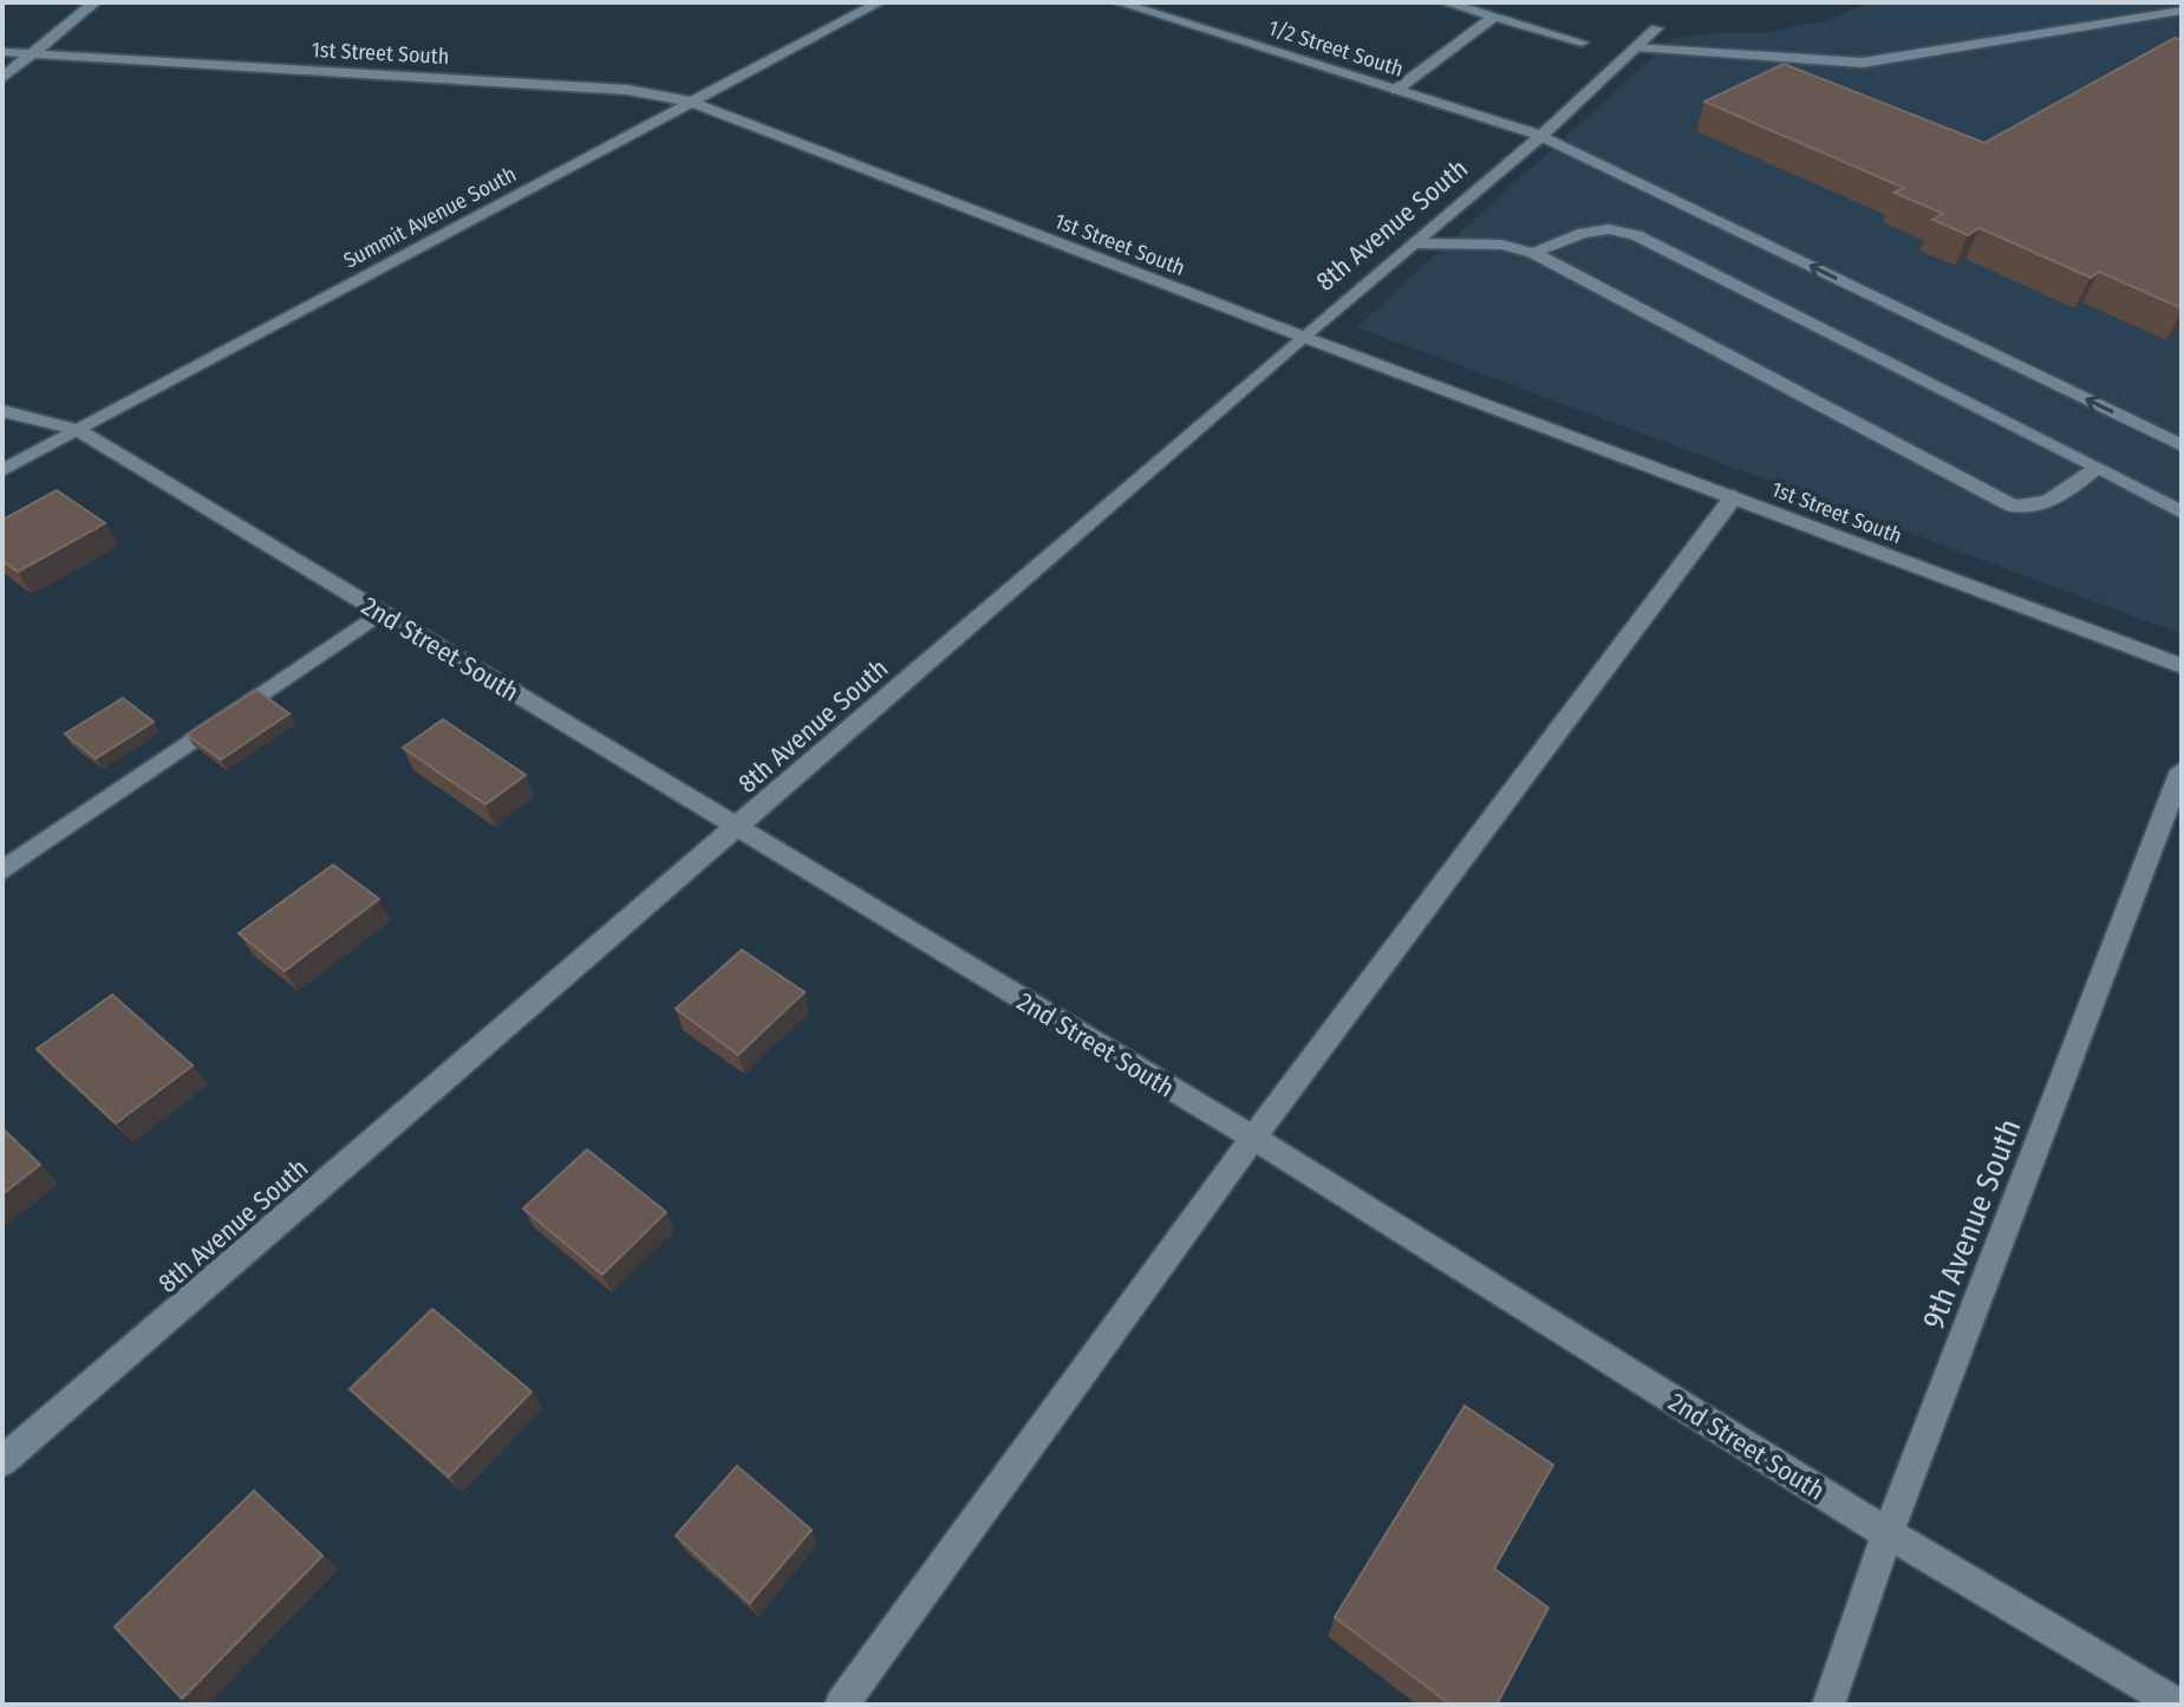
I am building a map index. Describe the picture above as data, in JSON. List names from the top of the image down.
{
  "streets": {
    "street": [
      "1/2 Street South",
      "1st Street South",
      "Summit Avenue South",
      "8th Avenue South",
      "2nd Street South",
      "9th Avenue South"
    ]
  },
  "crossings": [
    ["1/2 Street South", "8th Avenue South"],
    ["1st Street South", "Summit Avenue South"],
    ["1st Street South", "8th Avenue South"],
    ["Summit Avenue South", "2nd Street South"],
    ["8th Avenue South", "2nd Street South"],
    ["2nd Street South", "9th Avenue South"]
  ]
}
